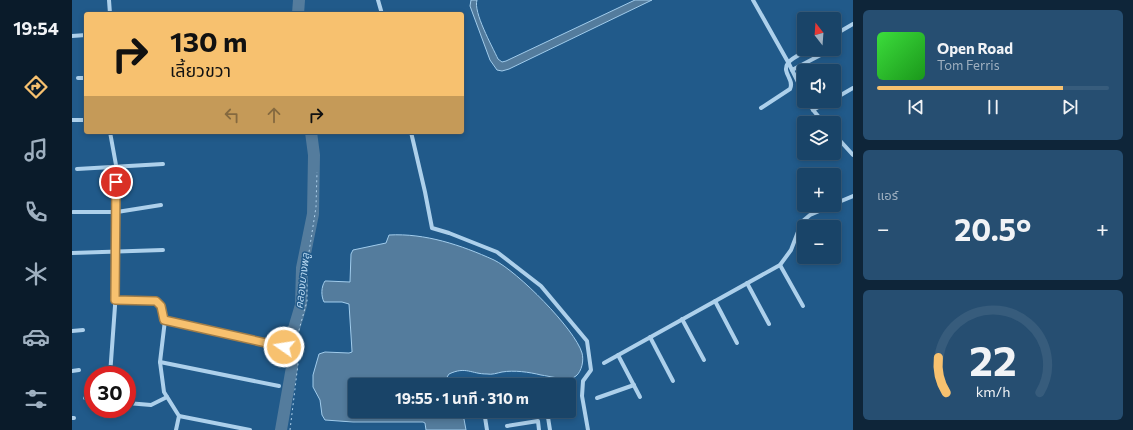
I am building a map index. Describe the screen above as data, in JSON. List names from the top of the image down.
{
  "water": ["คลองบางพลู"],
  "north": "top",
  "page": {
    "tabs": "19:54",
    "map_buttons": ["+", "−"],
    "turn": ["130 m", "เลี้ยวขวา"],
    "song": ["Open Road", "Tom Ferris"],
    "tile": "แอร์",
    "heat": ["−", "20.5°", "+"],
    "limit": "30",
    "trip": "19:55 · 1 นาที · 310 m",
    "gauge": ["22", "km/h"]
  }
}
